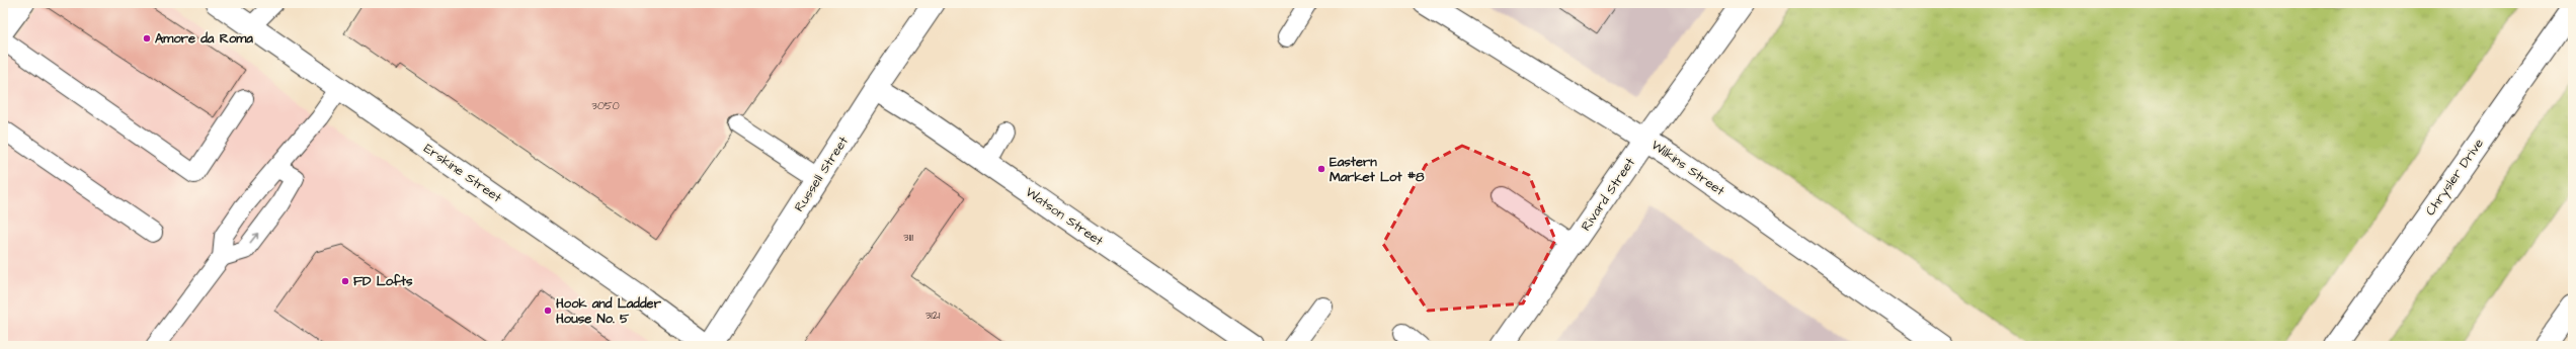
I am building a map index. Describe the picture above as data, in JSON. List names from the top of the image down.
{
  "streets": {
    "main road": [
      "Wilkins Street",
      "Erskine Street",
      "Russell Street",
      "Chrysler Drive",
      "Rivard Street",
      "Watson Street"
    ]
  },
  "crossings": [
    ["Wilkins Street", "Rivard Street"],
    ["Russell Street", "Watson Street"]
  ],
  "places": [
    "Amore da Roma",
    "Eastern Market Lot #8",
    "FD Lofts",
    "Hook and Ladder House No. 5"
  ],
  "house_numbers": ["3050", "3111", "3121"]
}
